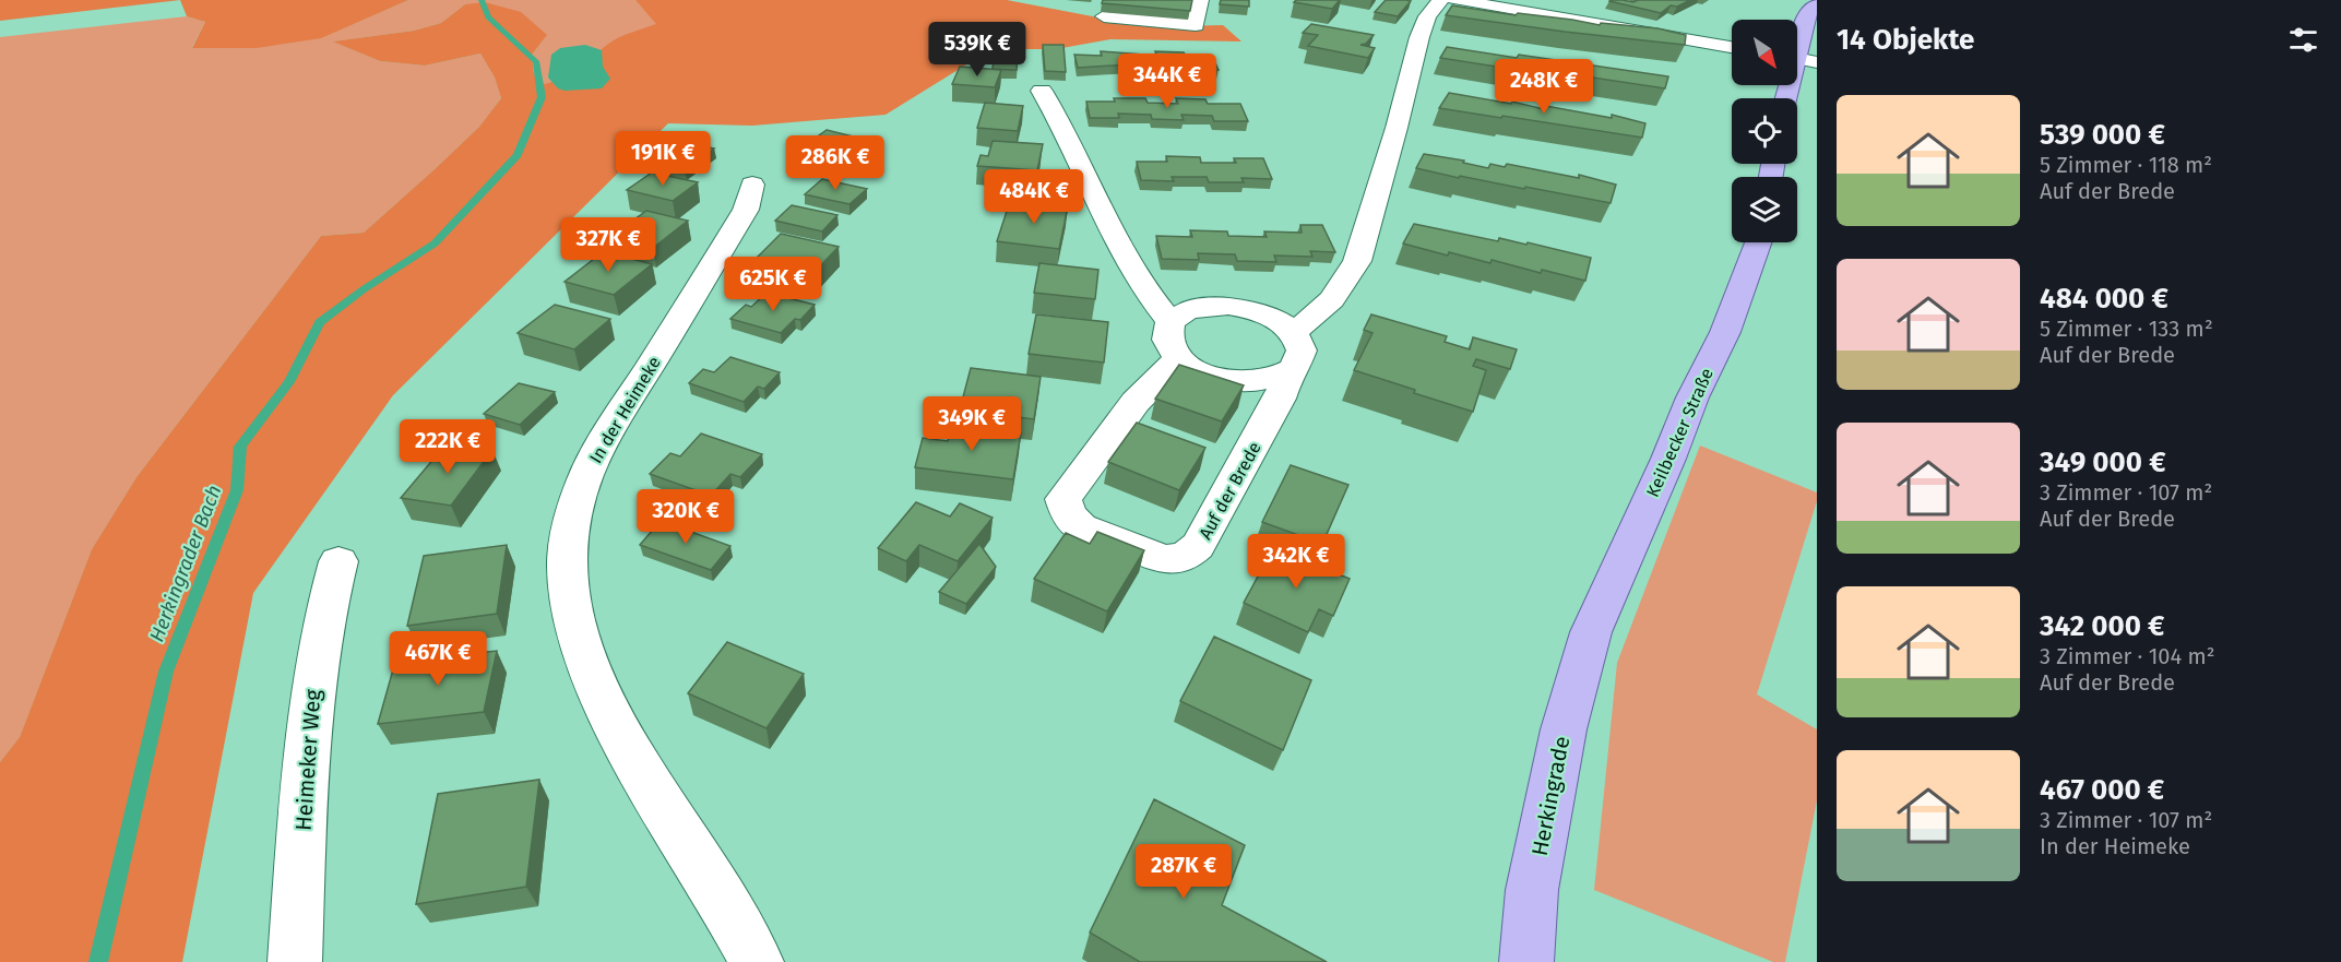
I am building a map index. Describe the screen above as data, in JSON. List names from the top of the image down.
{
  "streets": {
    "main road": ["Keilbecker Straße", "Herkingrade"],
    "street": ["In der Heimeke", "Auf der Brede", "Heimeker Weg"]
  },
  "crossings": [
    ["Keilbecker Straße", "Herkingrade"]
  ],
  "water": ["Herkingrader Bach"],
  "north": "bottom right",
  "page": {
    "heading": "14 Objekte",
    "price": [
      "539K €",
      "344K €",
      "248K €",
      "191K €",
      "286K €",
      "484K €",
      "327K €",
      "625K €",
      "349K €",
      "222K €",
      "320K €",
      "342K €",
      "467K €",
      "287K €"
    ],
    "list": [
      {
        "name": "539 000 €",
        "note": "5 Zimmer · 118 m² · Auf der Brede"
      },
      {
        "name": "484 000 €",
        "note": "5 Zimmer · 133 m² · Auf der Brede"
      },
      {
        "name": "349 000 €",
        "note": "3 Zimmer · 107 m² · Auf der Brede"
      },
      {
        "name": "342 000 €",
        "note": "3 Zimmer · 104 m² · Auf der Brede"
      },
      {
        "name": "467 000 €",
        "note": "3 Zimmer · 107 m² · In der Heimeke"
      }
    ]
  }
}
